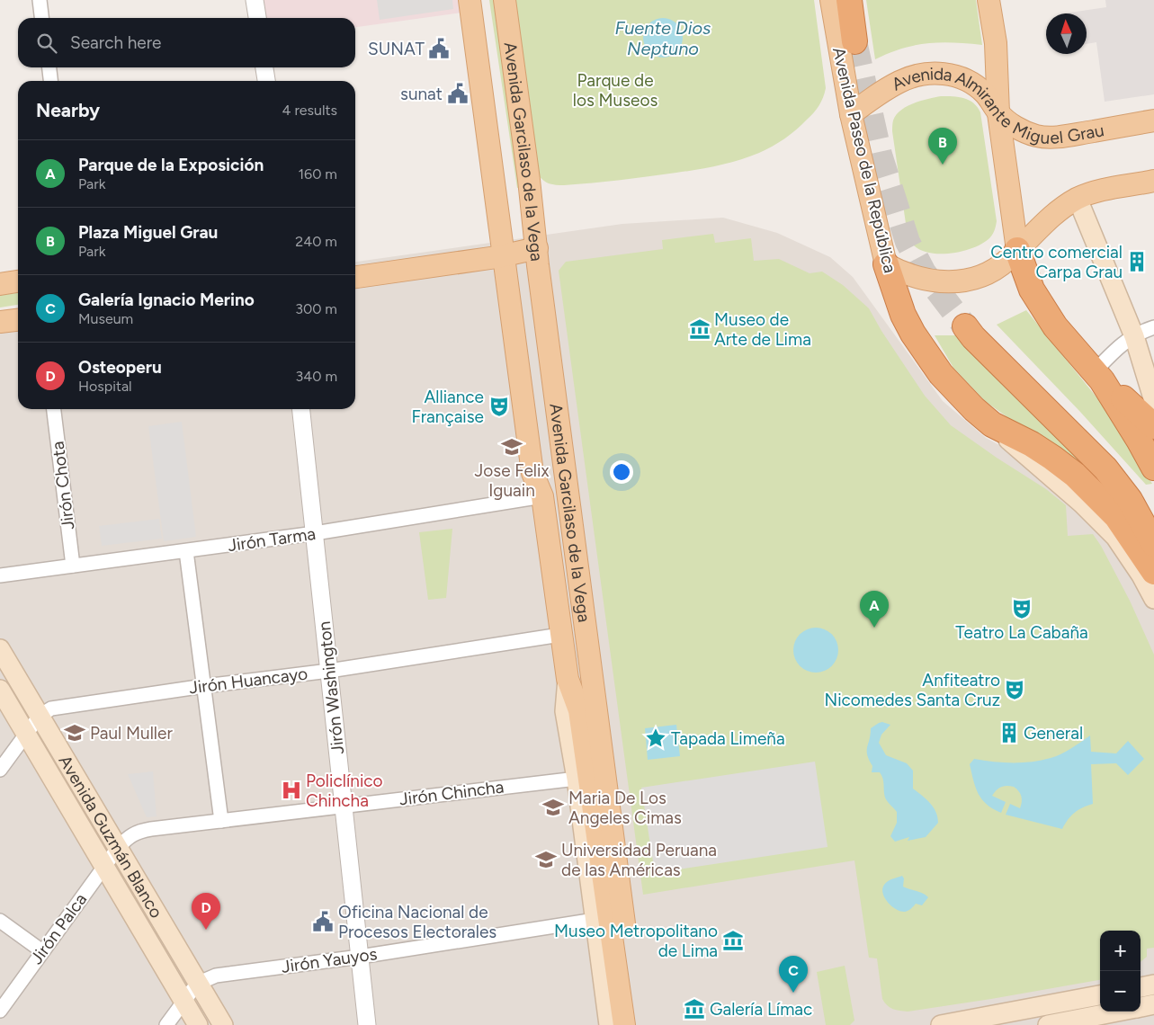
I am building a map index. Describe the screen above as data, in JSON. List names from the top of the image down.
{
  "streets": {
    "highway": ["Avenida Paseo de la República"],
    "main road": ["Avenida Almirante Miguel Grau", "Avenida Garcilaso de la Vega", "Avenida Guzmán Blanco"],
    "street": [
      "Jirón Chota",
      "Jirón Tarma",
      "Jirón Huancayo",
      "Jirón Washington",
      "Jirón Chincha",
      "Jirón Palca",
      "Jirón Yauyos"
    ]
  },
  "crossings": [
    ["Avenida Almirante Miguel Grau", "Avenida Paseo de la República"],
    ["Avenida Garcilaso de la Vega", "Jirón Tarma"],
    ["Avenida Garcilaso de la Vega", "Jirón Huancayo"],
    ["Avenida Garcilaso de la Vega", "Jirón Chincha"],
    ["Avenida Garcilaso de la Vega", "Jirón Yauyos"],
    ["Jirón Chota", "Jirón Tarma"],
    ["Jirón Tarma", "Jirón Washington"],
    ["Jirón Huancayo", "Jirón Washington"],
    ["Jirón Huancayo", "Avenida Guzmán Blanco"],
    ["Jirón Washington", "Jirón Chincha"],
    ["Jirón Washington", "Jirón Yauyos"],
    ["Jirón Chincha", "Avenida Guzmán Blanco"],
    ["Jirón Chincha", "Jirón Palca"],
    ["Avenida Guzmán Blanco", "Jirón Palca"],
    ["Avenida Guzmán Blanco", "Jirón Yauyos"]
  ],
  "water": ["Fuente Dios Neptuno"],
  "parks": ["Parque de los Museos"],
  "places": {
    "public building": ["SUNAT", "sunat", "Oficina Nacional de Procesos Electorales"],
    "building": ["Centro comercial Carpa Grau", "General"],
    "museum": ["Museo de Arte de Lima", "Museo Metropolitano de Lima", "Galería Límac"],
    "theatre": ["Alliance Française", "Teatro La Cabaña", "Anfiteatro Nicomedes Santa Cruz"],
    "school or university": [
      "Jose Felix Iguain",
      "Paul Muller",
      "Maria De Los Angeles Cimas",
      "Universidad Peruana de las Américas"
    ],
    "place": ["Tapada Limeña"],
    "hospital": ["Policlínico Chincha"]
  },
  "north": "top",
  "page": {
    "search": "Search here",
    "heading": ["Nearby", "4 results"],
    "pins": [
      "B",
      "A",
      "D",
      "C"
    ],
    "list": [
      {
        "mark": "A",
        "name": "Parque de la Exposición",
        "note": "Park",
        "value": "160 m"
      },
      {
        "mark": "B",
        "name": "Plaza Miguel Grau",
        "note": "Park",
        "value": "240 m"
      },
      {
        "mark": "C",
        "name": "Galería Ignacio Merino",
        "note": "Museum",
        "value": "300 m"
      },
      {
        "mark": "D",
        "name": "Osteoperu",
        "note": "Hospital",
        "value": "340 m"
      }
    ],
    "map_buttons": ["+", "−"]
  }
}
